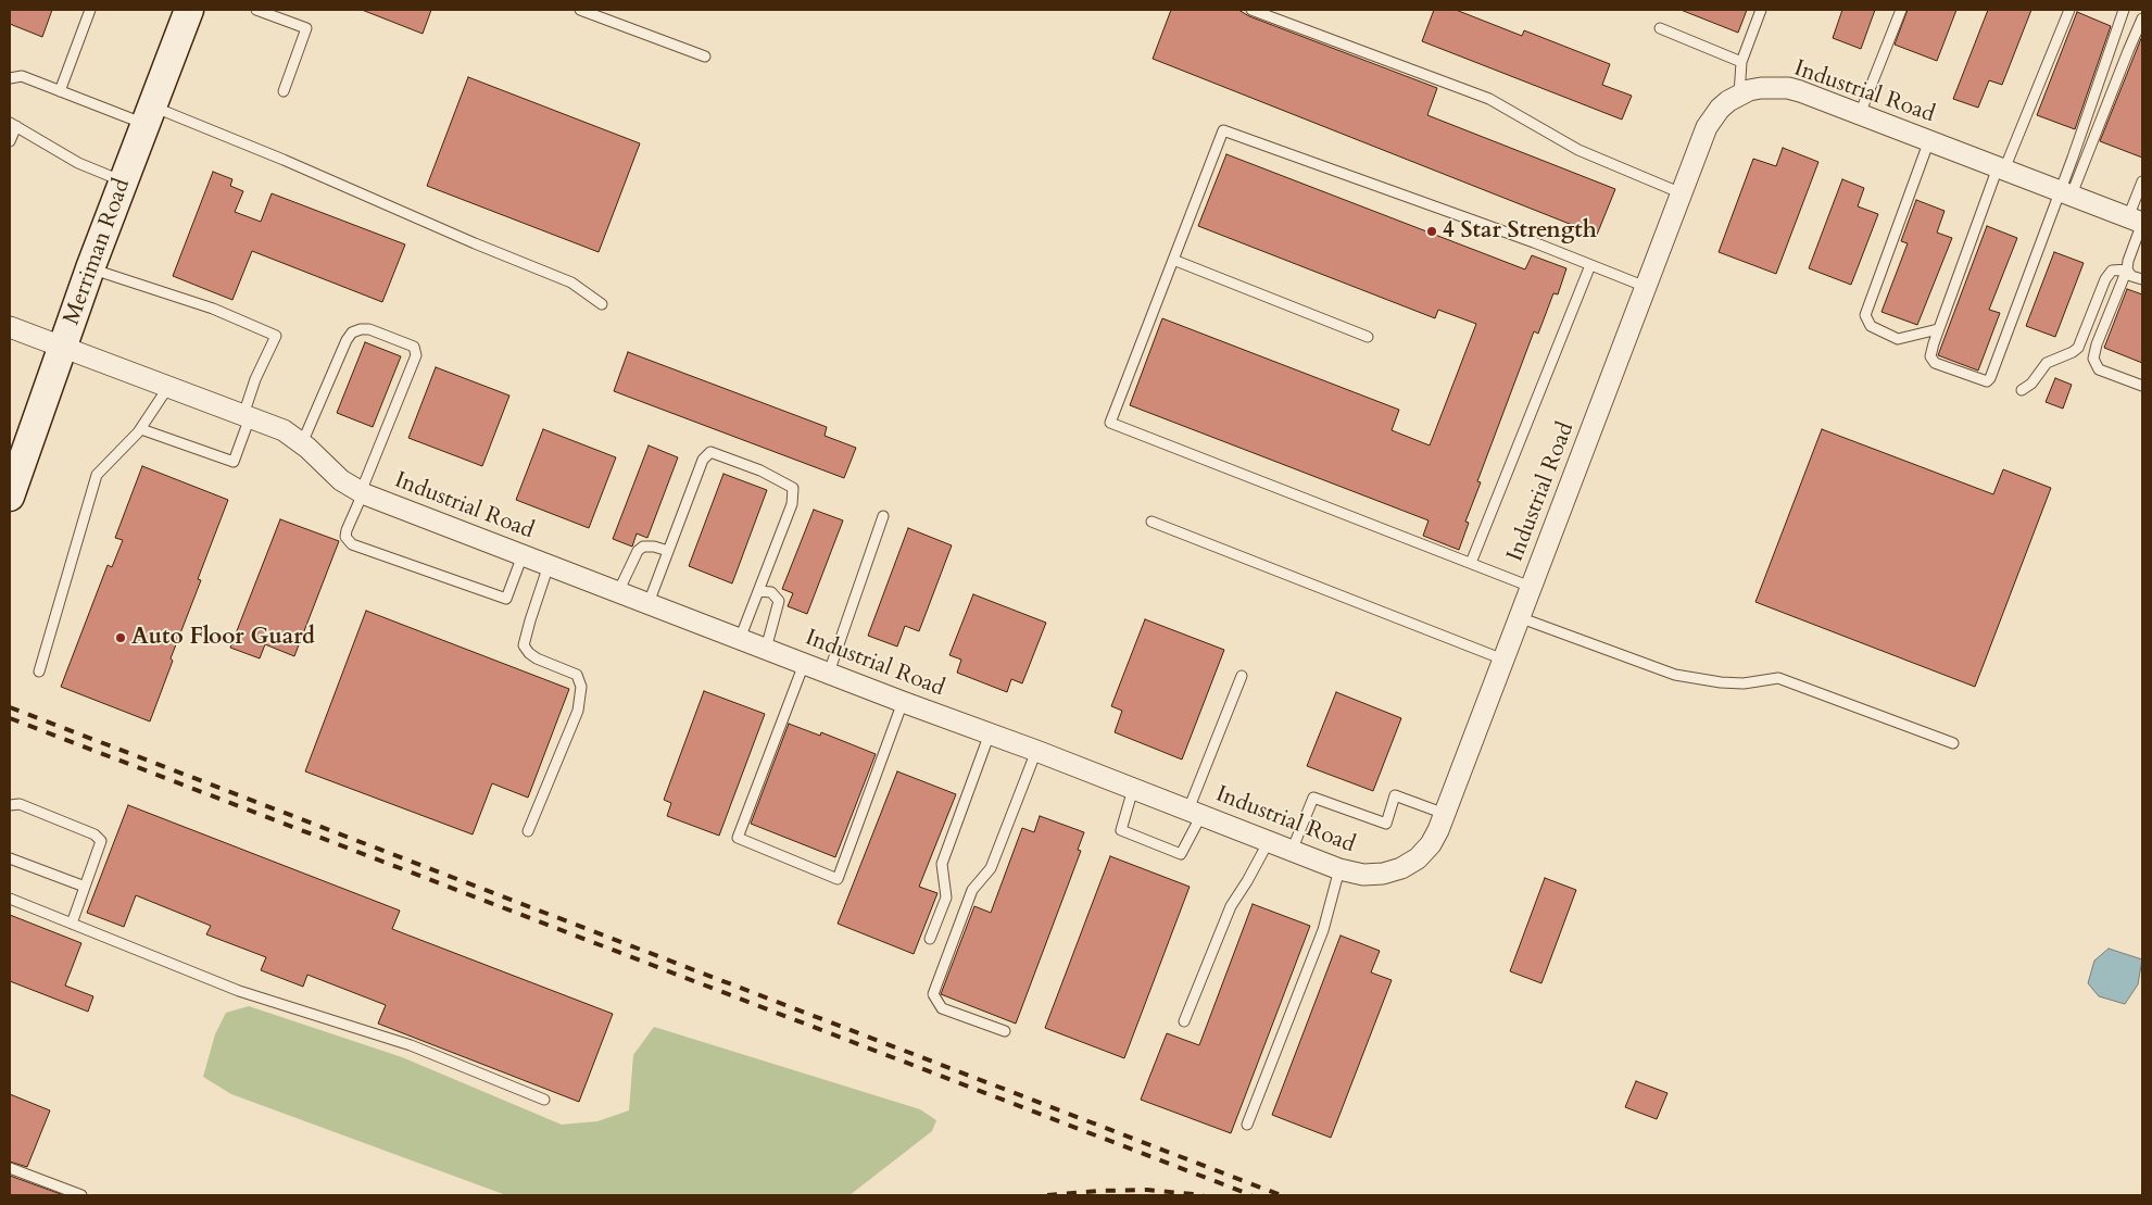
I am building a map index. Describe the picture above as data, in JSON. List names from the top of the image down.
{
  "streets": {
    "main road": ["Merriman Road"],
    "street": ["Industrial Road"]
  },
  "crossings": [
    ["Industrial Road", "Merriman Road"]
  ],
  "places": ["4 Star Strength", "Auto Floor Guard"]
}
